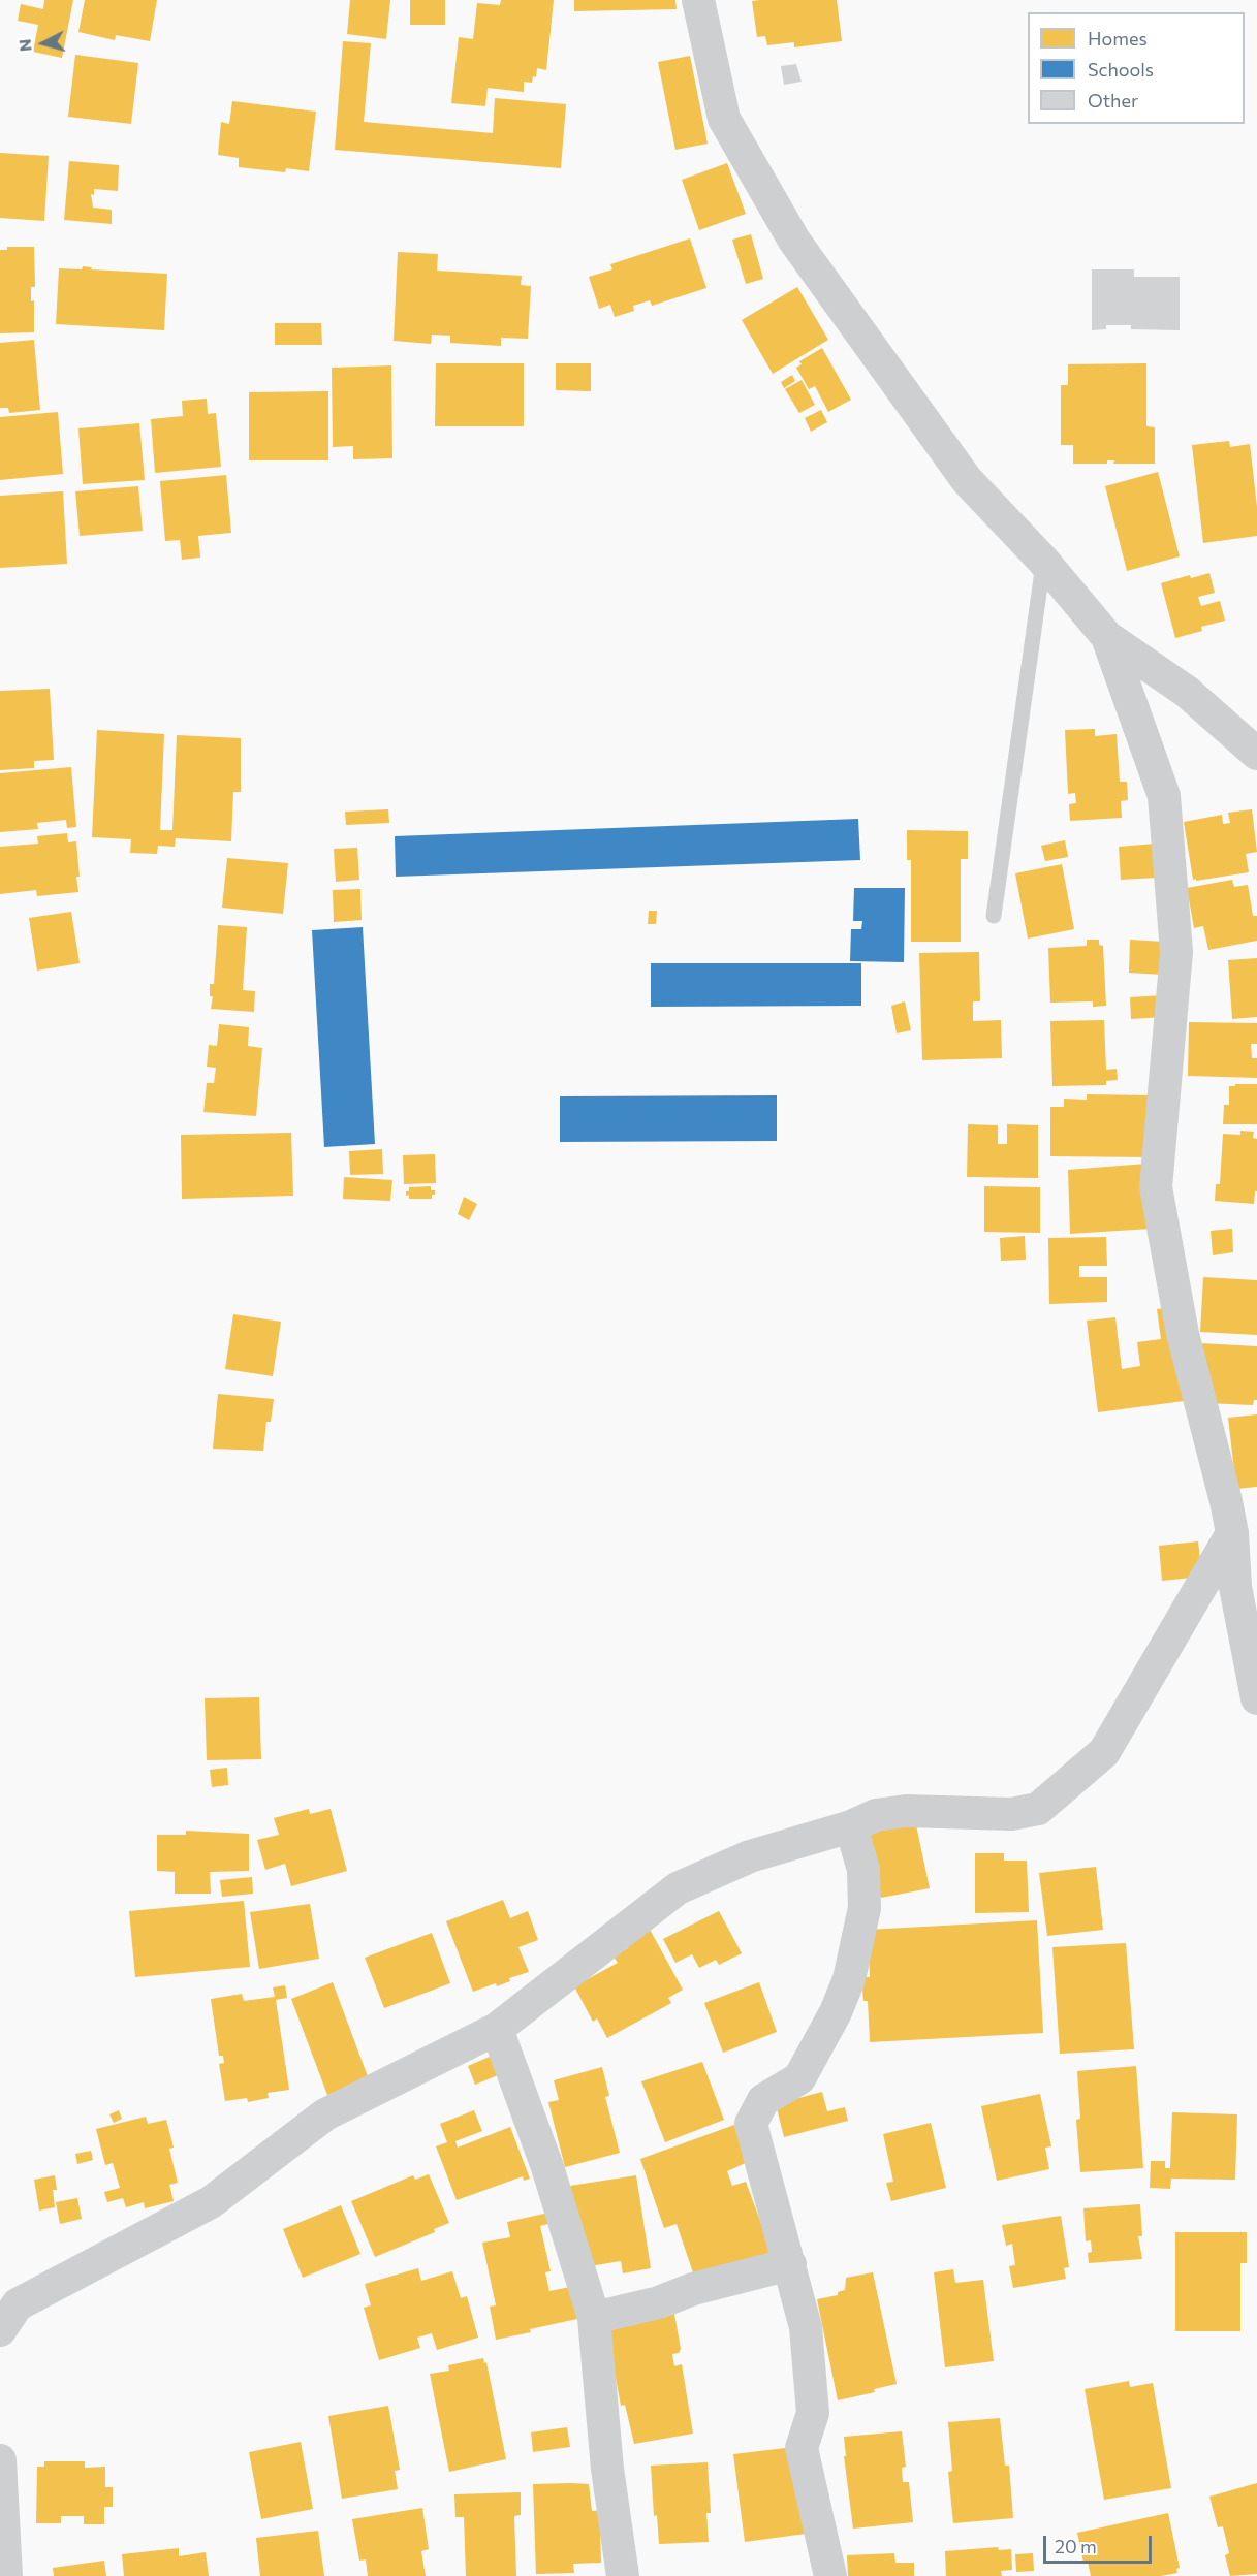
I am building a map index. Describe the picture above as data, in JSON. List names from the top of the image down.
{
  "legend": ["Homes", "Schools", "Other"],
  "scale_bar": "20 m",
  "north": "left"
}
